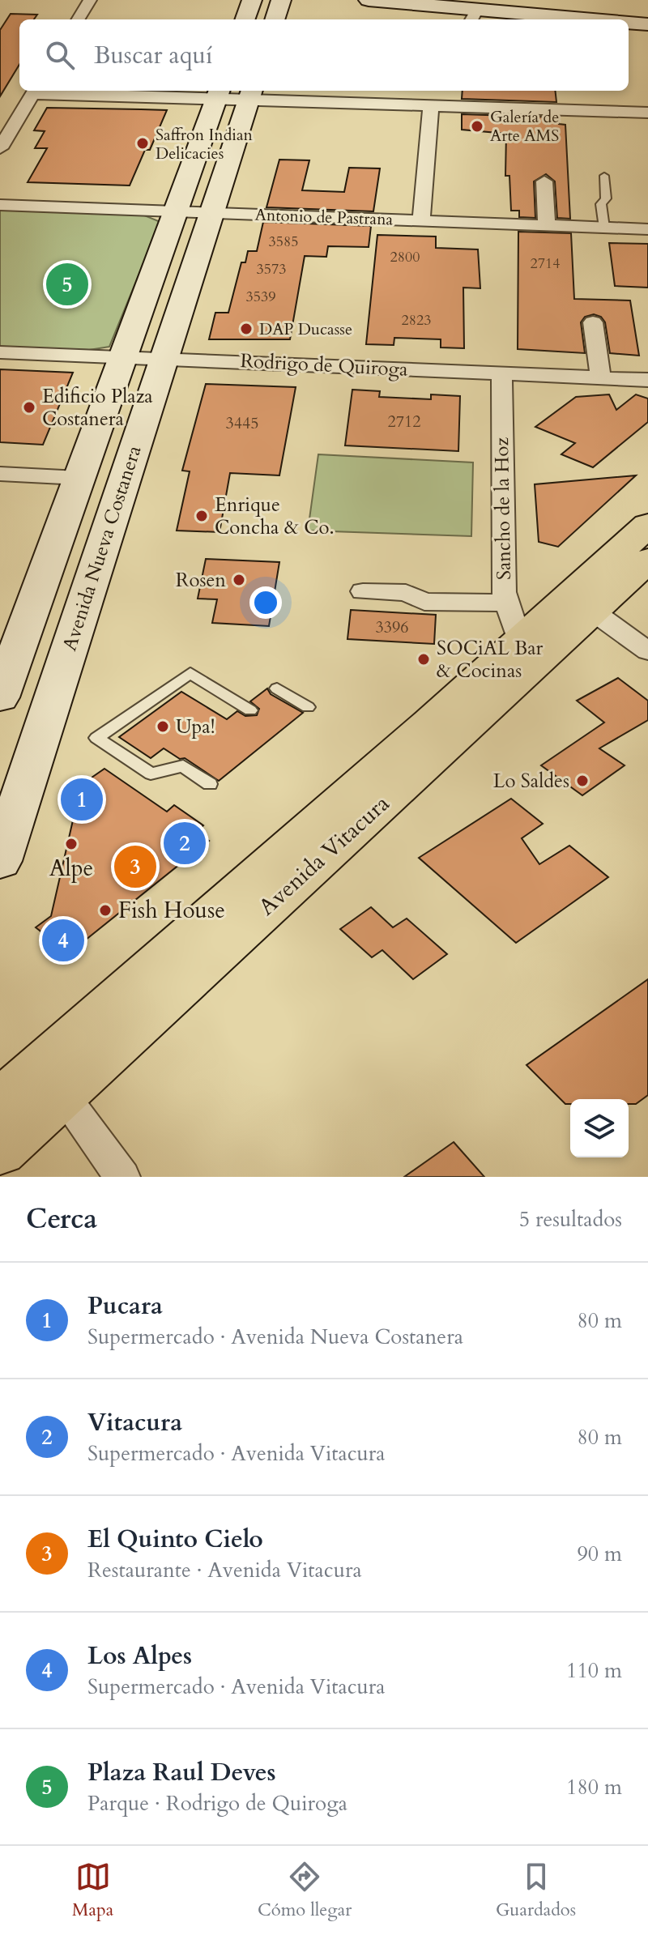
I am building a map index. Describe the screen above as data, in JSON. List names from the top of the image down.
{
  "streets": {
    "main road": ["Avenida Nueva Costanera", "Avenida Vitacura"],
    "street": ["Antonio de Pastrana", "Rodrigo de Quiroga", "Sancho de la Hoz"]
  },
  "crossings": [
    ["Antonio de Pastrana", "Avenida Nueva Costanera"],
    ["Rodrigo de Quiroga", "Sancho de la Hoz"],
    ["Rodrigo de Quiroga", "Avenida Nueva Costanera"],
    ["Sancho de la Hoz", "Avenida Vitacura"]
  ],
  "places": [
    "Galería de Arte AMS",
    "Saffron Indian Delicacies",
    "DAP Ducasse",
    "Edificio Plaza Costanera",
    "Enrique Concha & Co.",
    "Rosen",
    "SOCiAL Bar & Cocinas",
    "Upa!",
    "Lo Saldes",
    "Alpe",
    "Fish House"
  ],
  "house_numbers": [
    "3585",
    "2800",
    "2714",
    "3573",
    "3539",
    "2823",
    "2712",
    "3445",
    "3396"
  ],
  "page": {
    "search": "Buscar aquí",
    "pins": [
      "5",
      "1",
      "2",
      "3",
      "4"
    ],
    "heading": ["Cerca", "5 resultados"],
    "list": [
      {
        "mark": "1",
        "name": "Pucara",
        "note": "Supermercado · Avenida Nueva Costanera",
        "value": "80 m"
      },
      {
        "mark": "2",
        "name": "Vitacura",
        "note": "Supermercado · Avenida Vitacura",
        "value": "80 m"
      },
      {
        "mark": "3",
        "name": "El Quinto Cielo",
        "note": "Restaurante · Avenida Vitacura",
        "value": "90 m"
      },
      {
        "mark": "4",
        "name": "Los Alpes",
        "note": "Supermercado · Avenida Vitacura",
        "value": "110 m"
      },
      {
        "mark": "5",
        "name": "Plaza Raul Deves",
        "note": "Parque · Rodrigo de Quiroga",
        "value": "180 m"
      }
    ],
    "nav": ["Mapa", "Cómo llegar", "Guardados"]
  }
}
